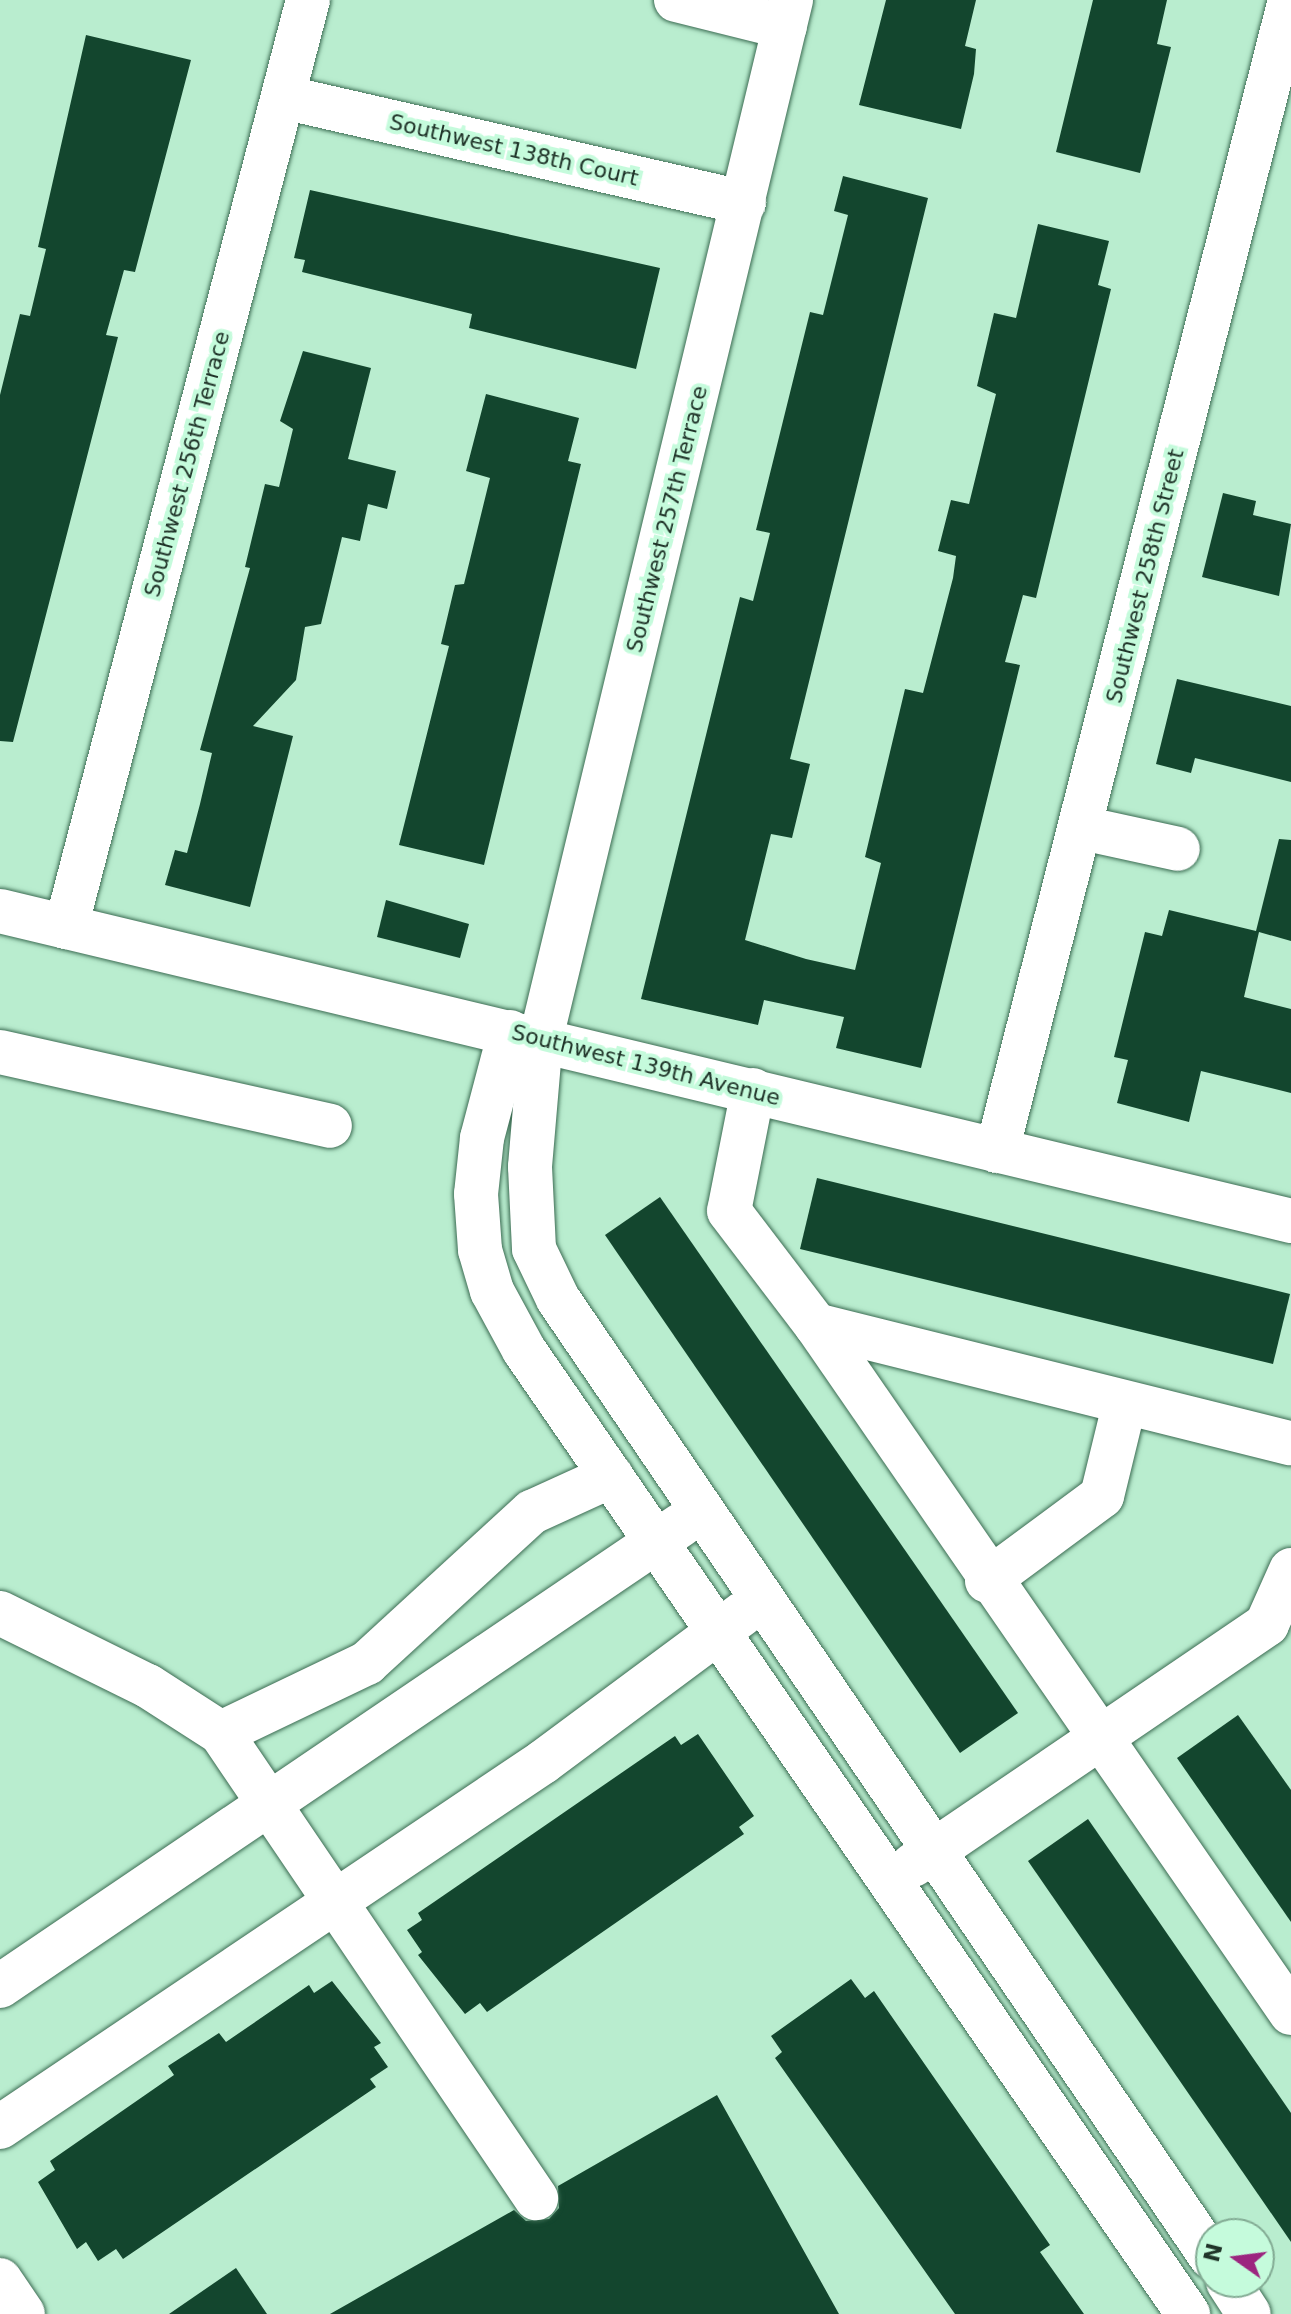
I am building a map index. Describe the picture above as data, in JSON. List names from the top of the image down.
{
  "streets": {
    "main road": [
      "Southwest 138th Court",
      "Southwest 256th Terrace",
      "Southwest 257th Terrace",
      "Southwest 258th Street",
      "Southwest 139th Avenue"
    ]
  },
  "crossings": [
    ["Southwest 138th Court", "Southwest 256th Terrace"],
    ["Southwest 138th Court", "Southwest 257th Terrace"],
    ["Southwest 256th Terrace", "Southwest 139th Avenue"],
    ["Southwest 257th Terrace", "Southwest 139th Avenue"],
    ["Southwest 258th Street", "Southwest 139th Avenue"]
  ],
  "north": "left"
}
